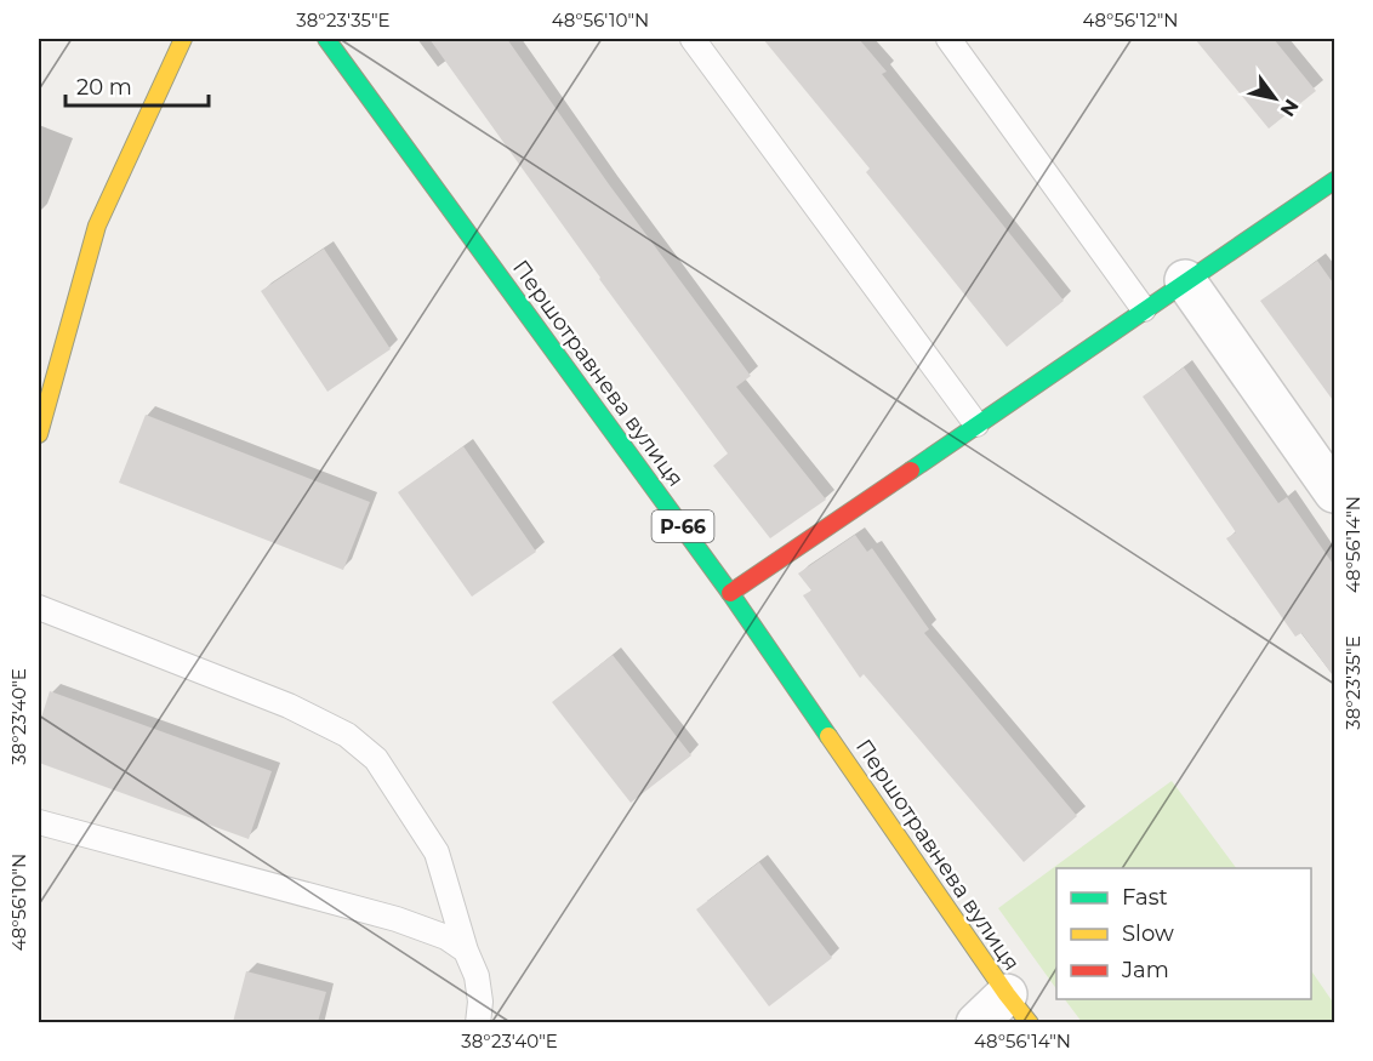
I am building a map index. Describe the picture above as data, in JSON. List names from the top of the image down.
{
  "streets": {
    "street": ["Першотравнева вулиця", "Р-66"]
  },
  "legend": ["Fast", "Slow", "Jam"],
  "scale_bar": "20 m",
  "north": "bottom right",
  "coordinates": [
    "38°23'35\"E",
    "48°56'10\"N",
    "48°56'12\"N",
    "48°56'14\"N",
    "38°23'40\"E"
  ]
}
